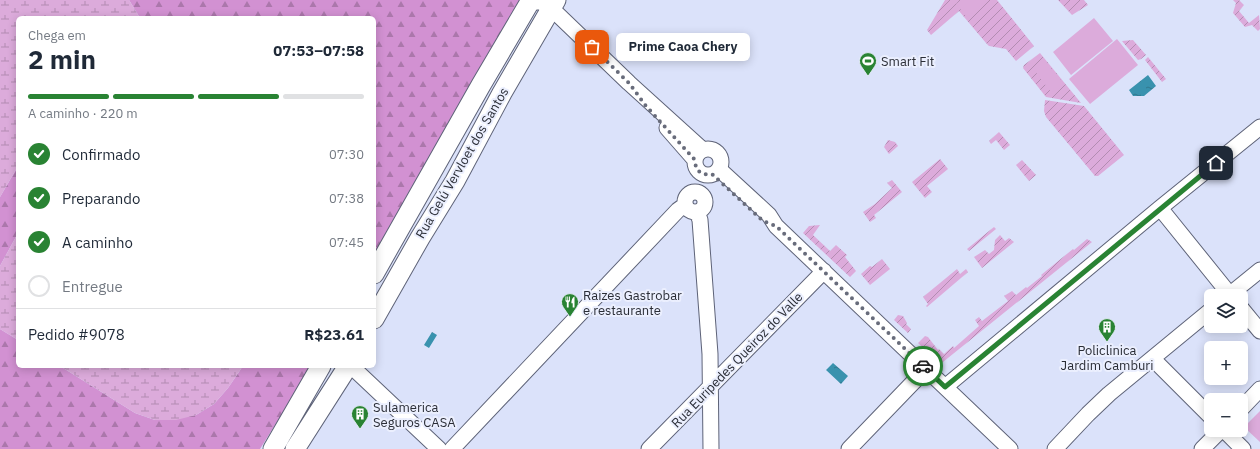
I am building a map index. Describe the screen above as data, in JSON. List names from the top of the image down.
{
  "streets": {
    "main road": ["Rua Gelú Vervloet dos Santos"],
    "street": ["Rua Euripedes Queiroz do Valle"]
  },
  "places": {
    "other": ["Prime Caoa Chery"],
    "sports": ["Smart Fit"],
    "restaurant": ["Raizes Gastrobar e restaurante"],
    "building": ["Policlinica Jardim Camburi", "Sulamerica Seguros CASA"]
  },
  "page": {
    "heading": ["2 min", "Chega em", "07:53–07:58"],
    "panel": ["Pedido #9078", "R$23.61"],
    "bubble": "Prime Caoa Chery",
    "bar": "A caminho · 220 m",
    "list": [
      ["Confirmado", "07:30"],
      ["Preparando", "07:38"],
      ["A caminho", "07:45"],
      "Entregue"
    ],
    "map_buttons": ["+", "−"]
  }
}
